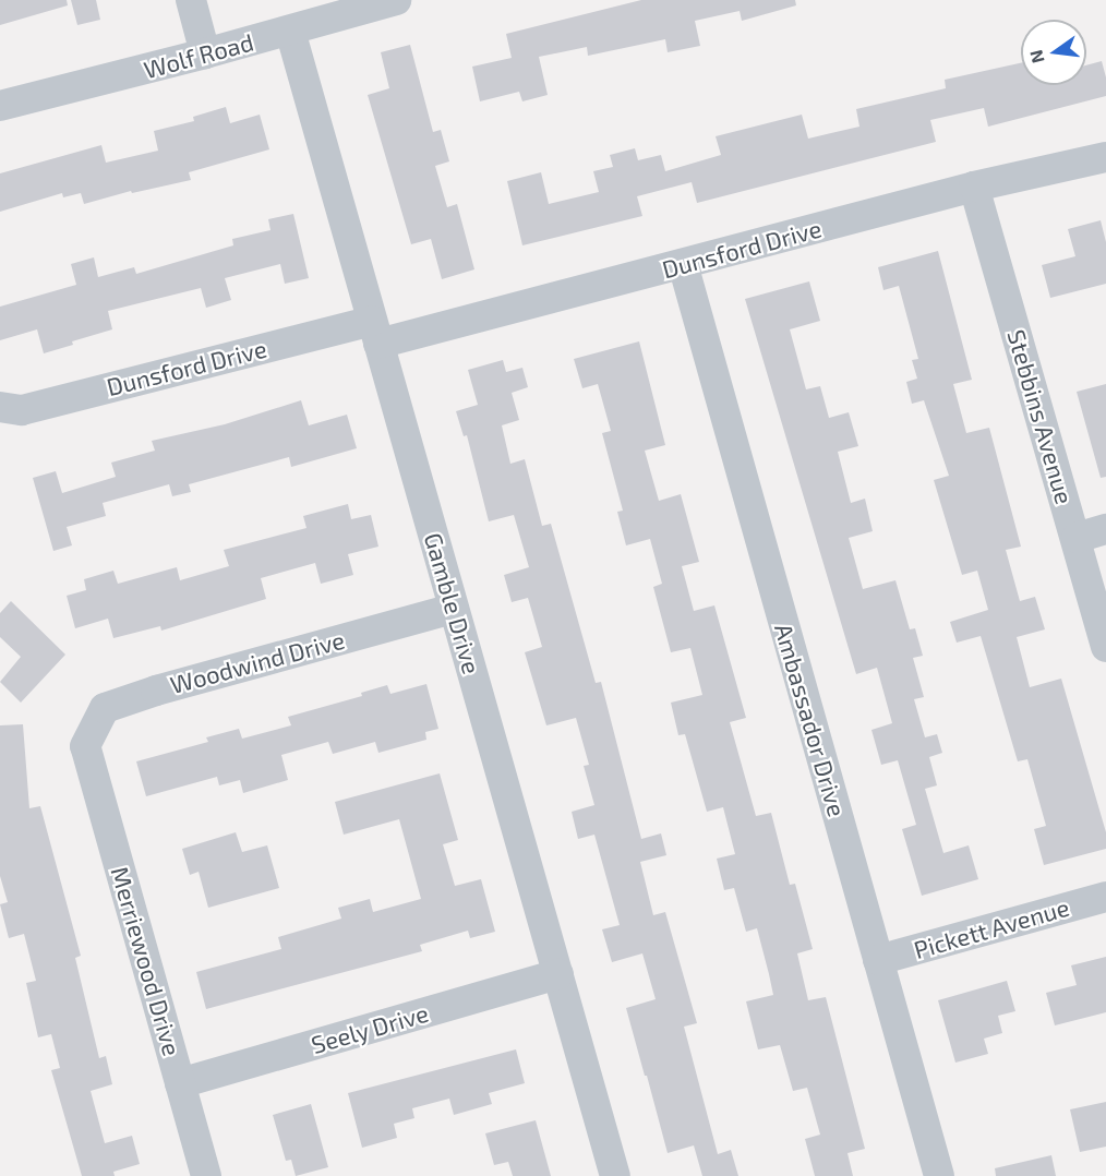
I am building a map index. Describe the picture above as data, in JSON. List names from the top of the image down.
{
  "streets": {
    "street": [
      "Wolf Road",
      "Dunsford Drive",
      "Stebbins Avenue",
      "Gamble Drive",
      "Woodwind Drive",
      "Ambassador Drive",
      "Pickett Avenue",
      "Merriewood Drive",
      "Seely Drive"
    ]
  },
  "crossings": [
    ["Wolf Road", "Gamble Drive"],
    ["Dunsford Drive", "Stebbins Avenue"],
    ["Dunsford Drive", "Gamble Drive"],
    ["Dunsford Drive", "Ambassador Drive"],
    ["Gamble Drive", "Woodwind Drive"],
    ["Gamble Drive", "Seely Drive"],
    ["Woodwind Drive", "Merriewood Drive"],
    ["Ambassador Drive", "Pickett Avenue"],
    ["Merriewood Drive", "Seely Drive"]
  ],
  "north": "left"
}
